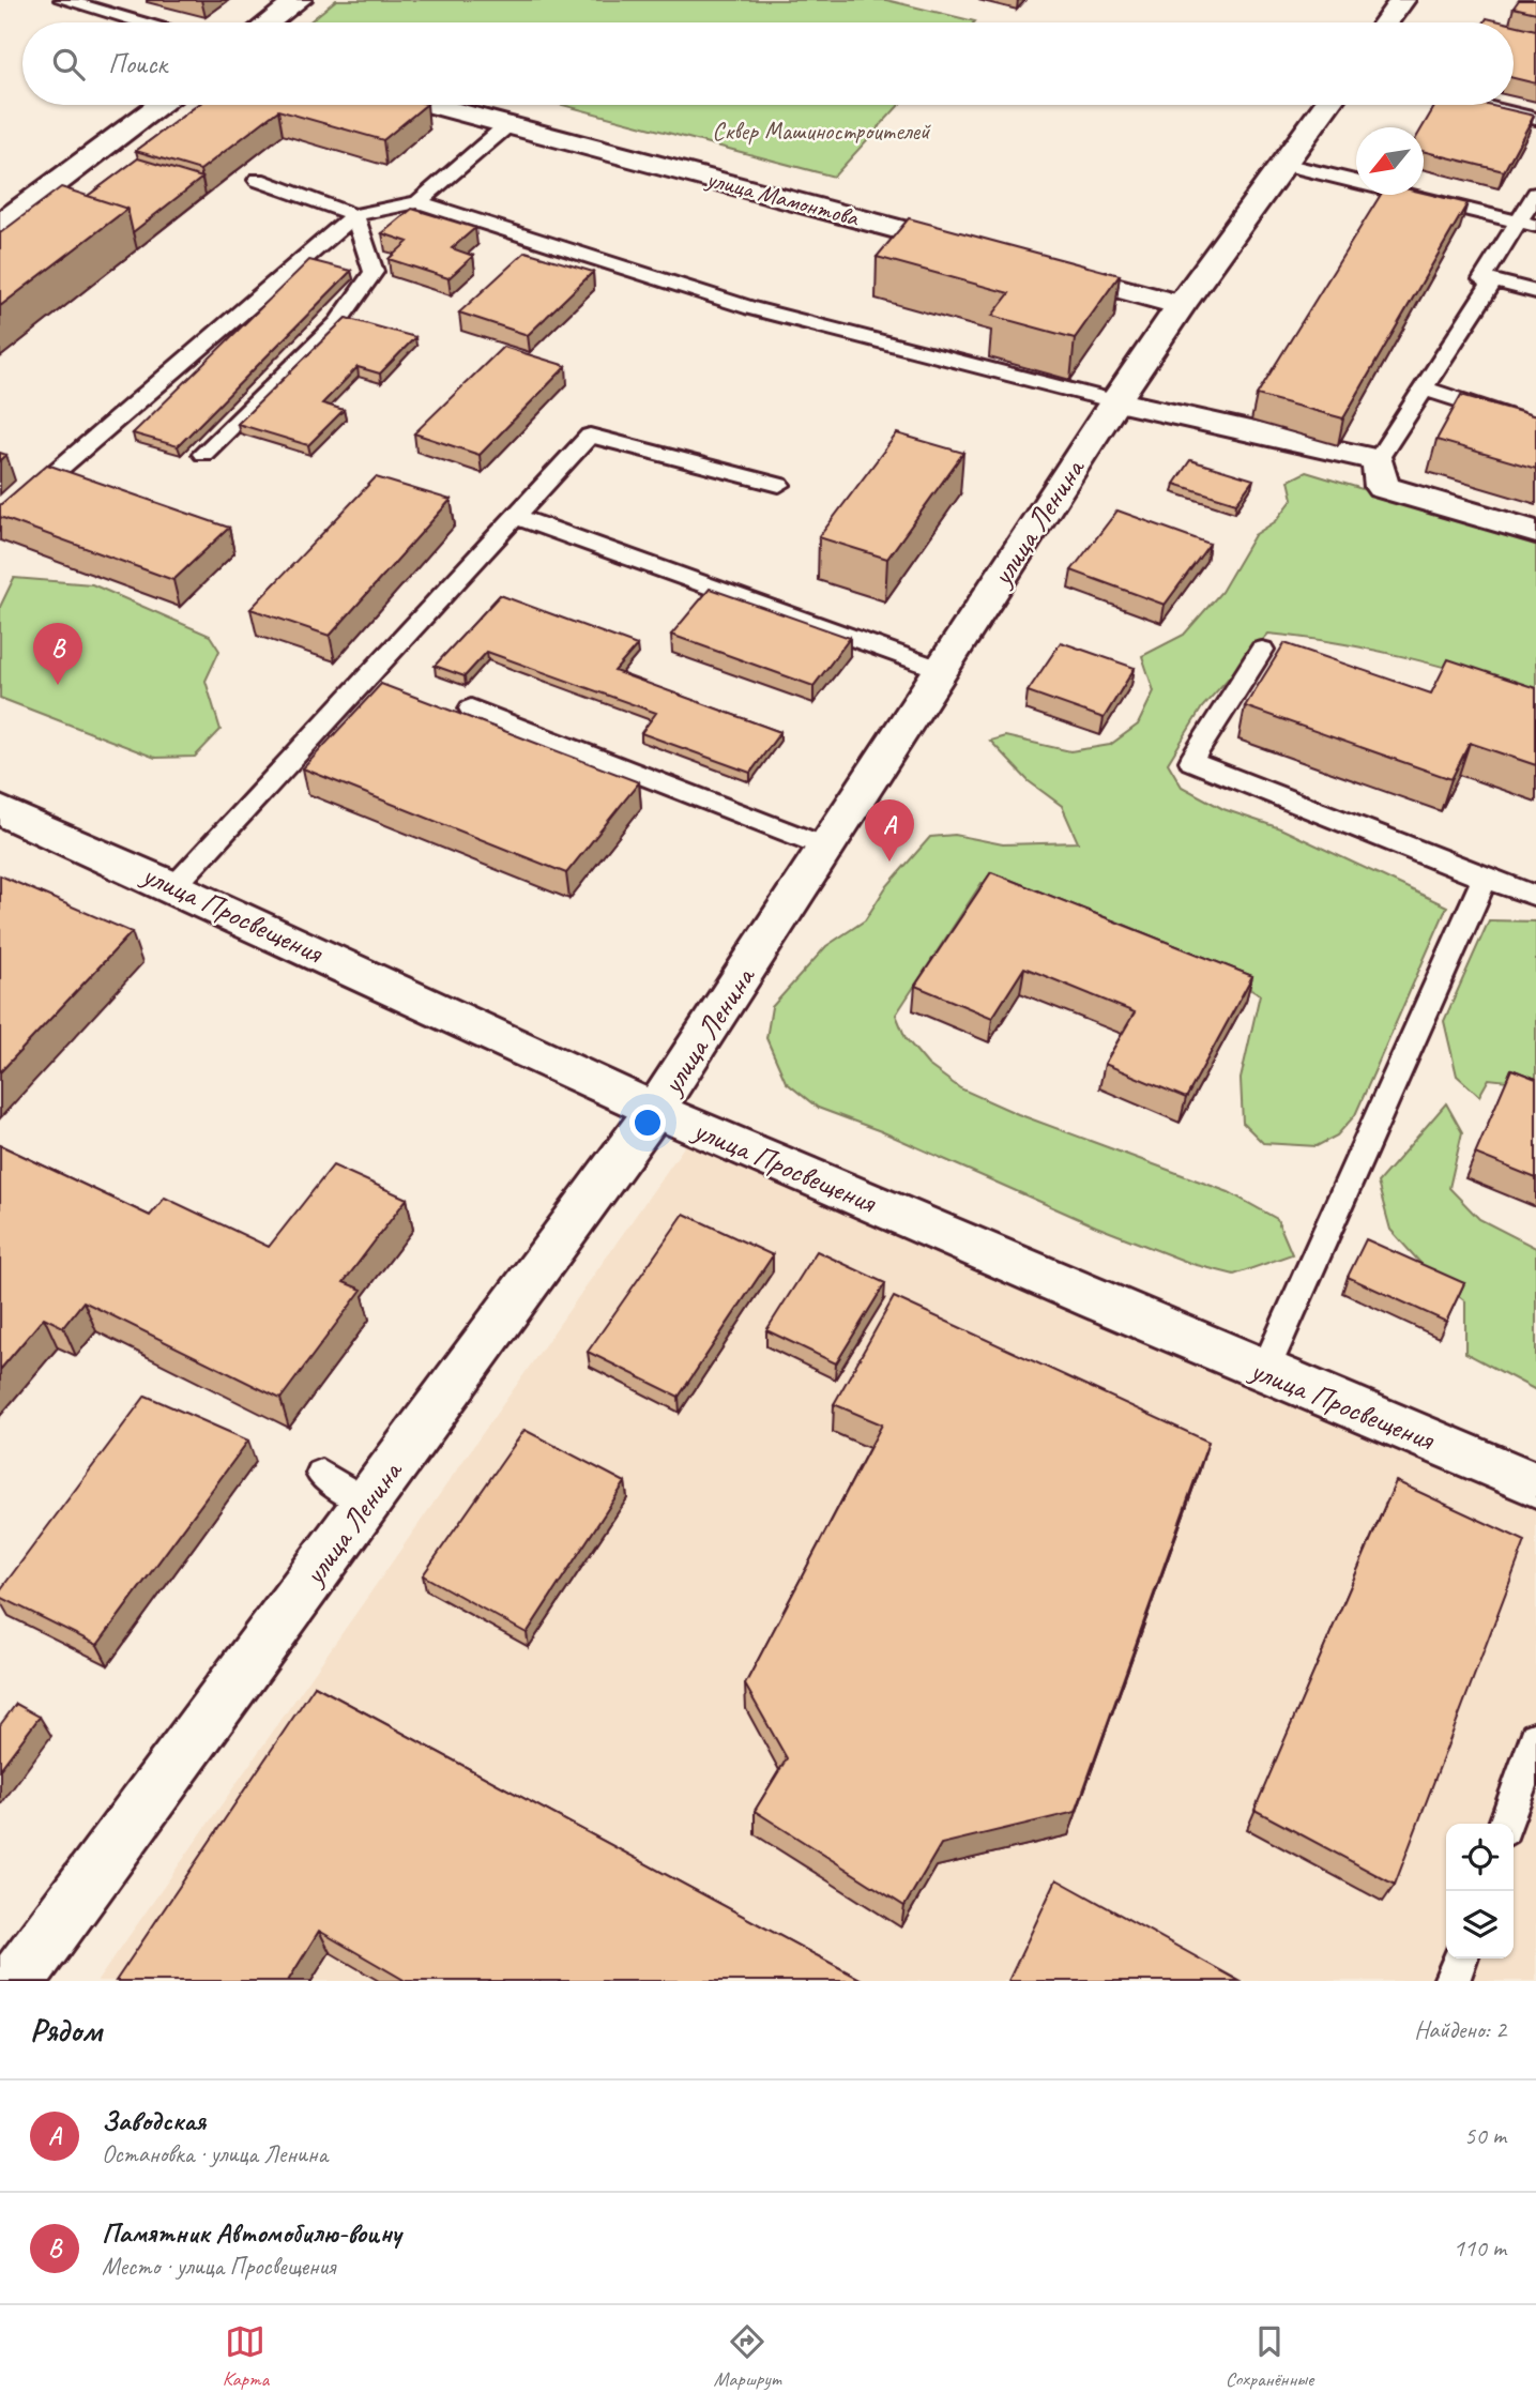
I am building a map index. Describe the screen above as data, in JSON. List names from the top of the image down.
{
  "streets": {
    "street": ["улица Мамонтова", "улица Ленина", "улица Просвещения"]
  },
  "crossings": [
    ["улица Ленина", "улица Просвещения"]
  ],
  "parks": ["Сквер Машиностроителей"],
  "north": "bottom left",
  "page": {
    "search": "Поиск",
    "pins": ["B", "A"],
    "heading": ["Рядом", "Найдено: 2"],
    "list": [
      {
        "mark": "A",
        "name": "Заводская",
        "note": "Остановка · улица Ленина",
        "value": "50 m"
      },
      {
        "mark": "B",
        "name": "Памятник Автомобилю-воину",
        "note": "Место · улица Просвещения",
        "value": "110 m"
      }
    ],
    "nav": ["Карта", "Маршрут", "Сохранённые"]
  }
}
